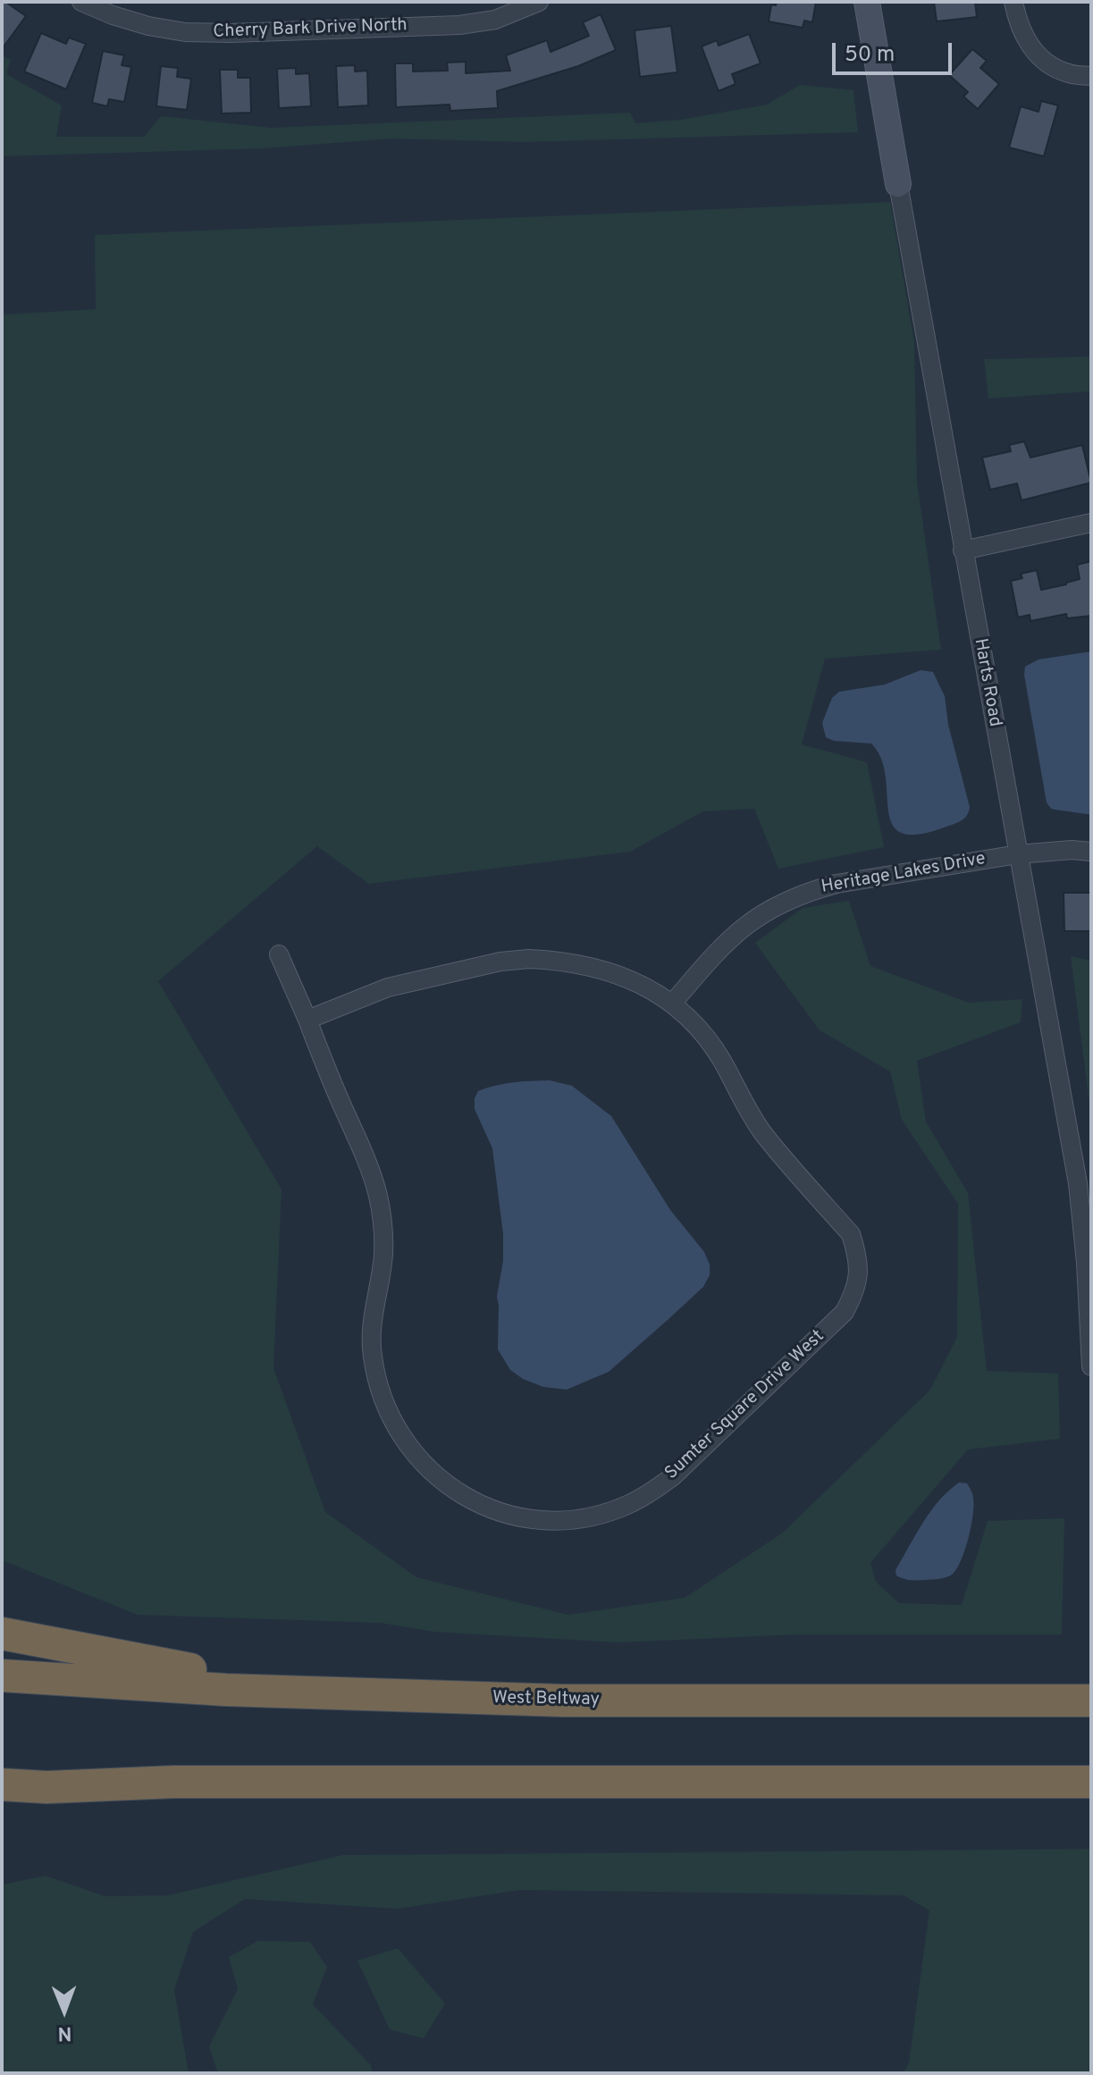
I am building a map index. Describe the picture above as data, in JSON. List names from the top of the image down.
{
  "streets": {
    "highway": ["West Beltway"],
    "street": [
      "Cherry Bark Drive North",
      "Harts Road",
      "Heritage Lakes Drive",
      "Sumter Square Drive West"
    ]
  },
  "crossings": [
    ["Harts Road", "Heritage Lakes Drive"],
    ["Heritage Lakes Drive", "Sumter Square Drive West"]
  ],
  "scale_bar": "50 m",
  "north": "bottom"
}
